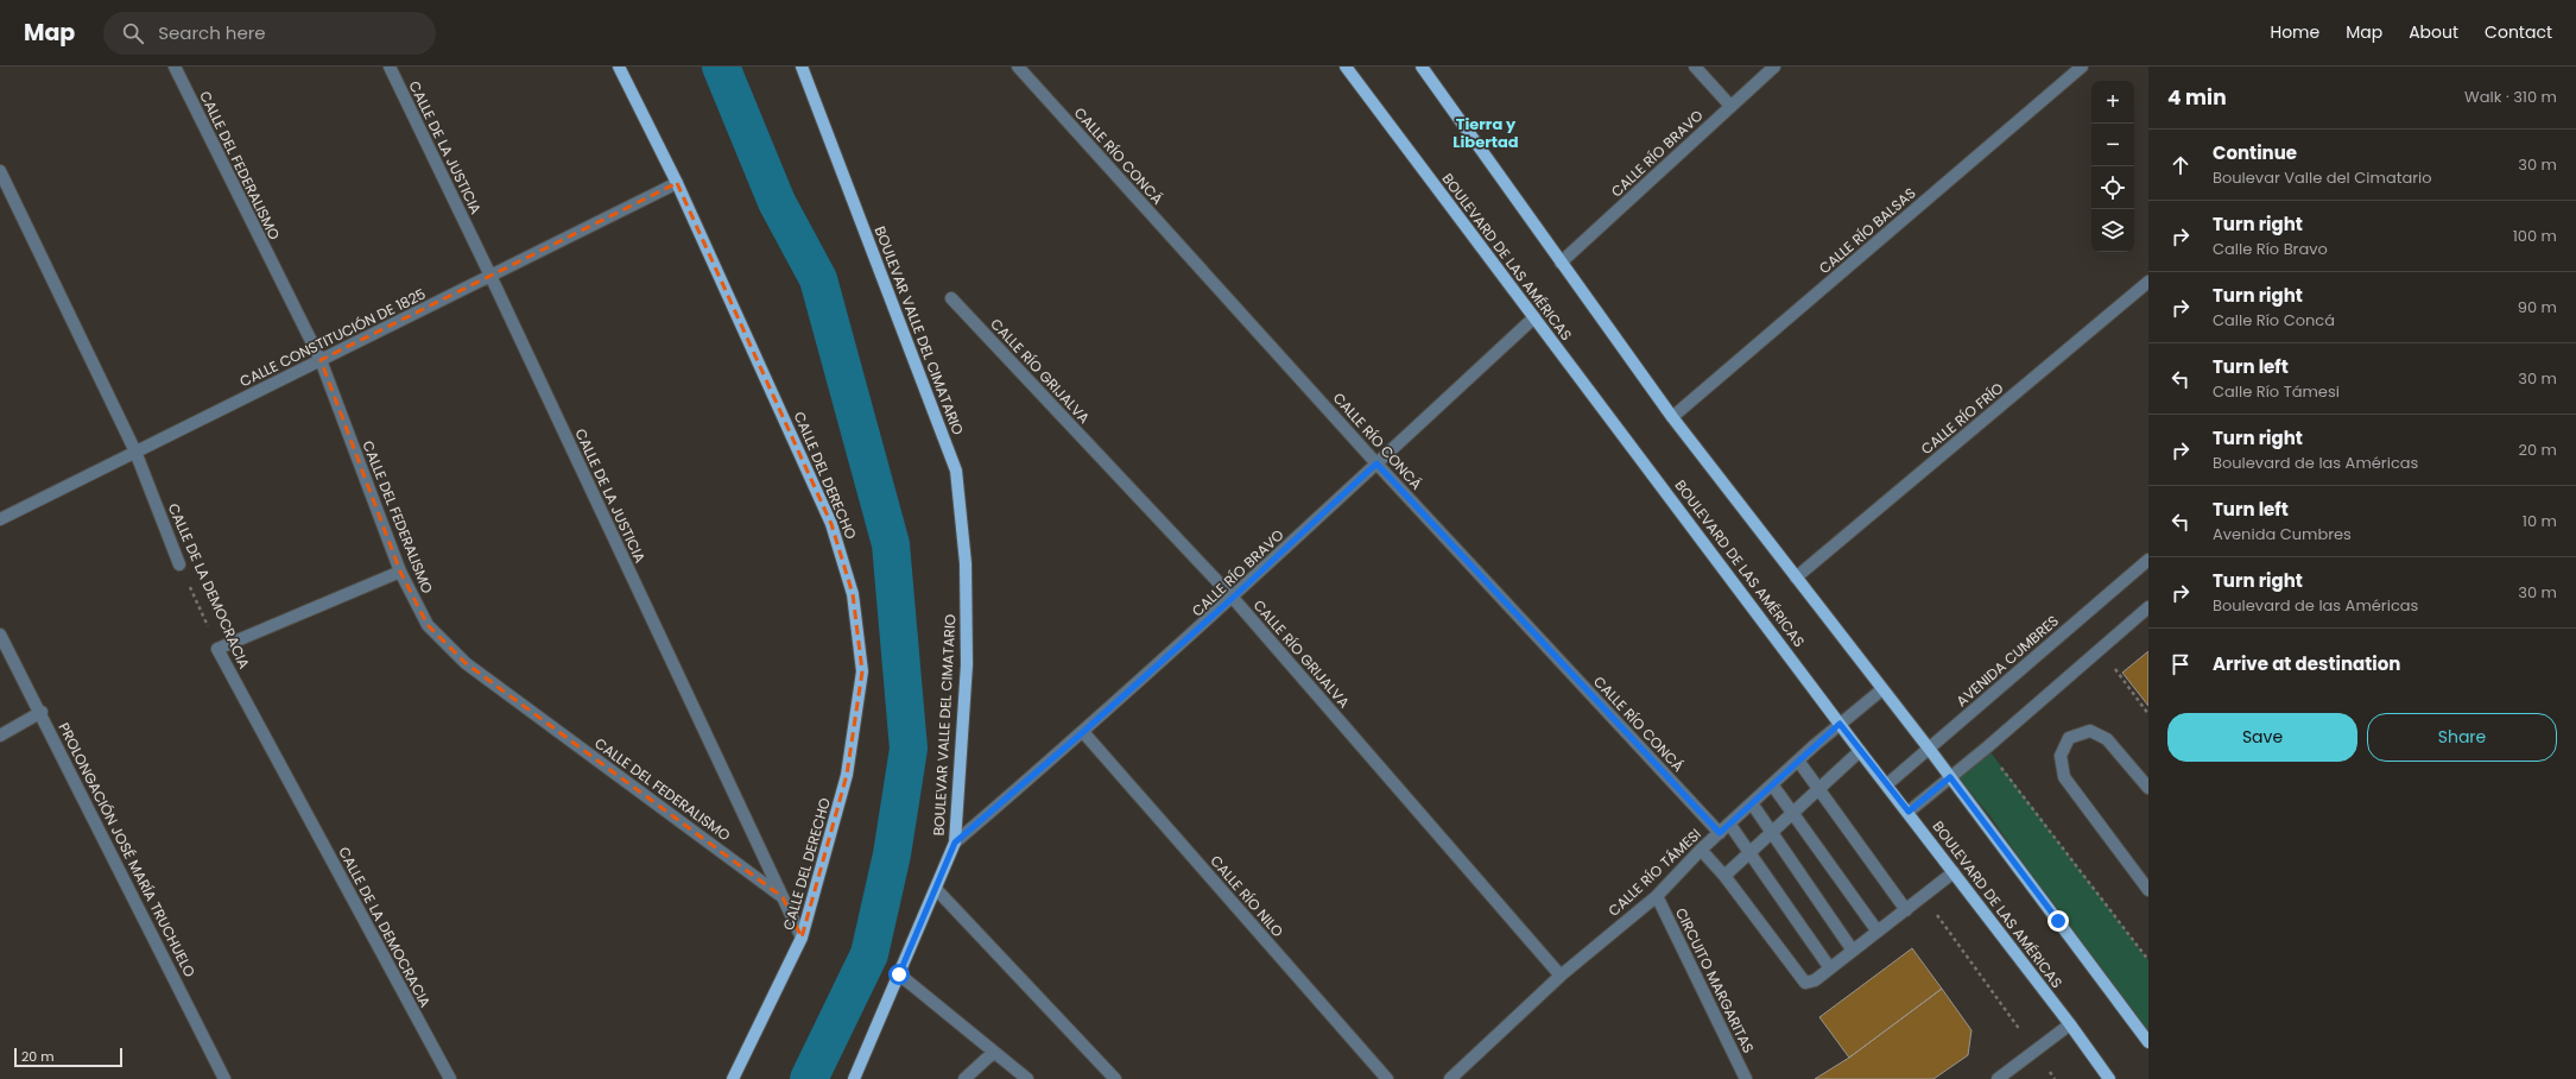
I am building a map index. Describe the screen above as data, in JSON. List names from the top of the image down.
{
  "streets": {
    "main road": ["BOULEVARD DE LAS AMÉRICAS", "BOULEVAR VALLE DEL CIMATARIO", "CALLE DEL DERECHO"],
    "street": [
      "CALLE DE LA JUSTICIA",
      "CALLE RÍO BRAVO",
      "CALLE RÍO CONCÁ",
      "CALLE DEL FEDERALISMO",
      "CALLE RÍO BALSAS",
      "CALLE CONSTITUCIÓN DE 1825",
      "CALLE RÍO GRIJALVA",
      "CALLE RÍO FRÍO",
      "CALLE DE LA DEMOCRACIA",
      "AVENIDA CUMBRES",
      "PROLONGACIÓN JOSÉ MARÍA TRUCHUELO",
      "CALLE RÍO TÁMESI",
      "CALLE RÍO NILO",
      "CIRCUITO MARGARITAS"
    ]
  },
  "crossings": [
    ["CALLE DE LA JUSTICIA", "CALLE DEL FEDERALISMO"],
    ["CALLE DE LA JUSTICIA", "CALLE CONSTITUCIÓN DE 1825"],
    ["CALLE DE LA JUSTICIA", "CALLE DEL DERECHO"],
    ["CALLE RÍO BRAVO", "CALLE RÍO CONCÁ"],
    ["CALLE RÍO BRAVO", "BOULEVARD DE LAS AMÉRICAS"],
    ["CALLE RÍO BRAVO", "BOULEVAR VALLE DEL CIMATARIO"],
    ["CALLE RÍO BRAVO", "CALLE RÍO GRIJALVA"],
    ["CALLE RÍO BRAVO", "CALLE RÍO NILO"],
    ["CALLE RÍO CONCÁ", "CALLE RÍO TÁMESI"],
    ["CALLE DEL FEDERALISMO", "CALLE CONSTITUCIÓN DE 1825"],
    ["BOULEVARD DE LAS AMÉRICAS", "AVENIDA CUMBRES"],
    ["BOULEVARD DE LAS AMÉRICAS", "CALLE RÍO TÁMESI"],
    ["CALLE CONSTITUCIÓN DE 1825", "CALLE DEL DERECHO"],
    ["CALLE CONSTITUCIÓN DE 1825", "CALLE DE LA DEMOCRACIA"],
    ["CALLE RÍO GRIJALVA", "CALLE RÍO TÁMESI"],
    ["CALLE RÍO TÁMESI", "CIRCUITO MARGARITAS"]
  ],
  "districts": ["Tierra y Libertad"],
  "scale_bar": "20 m",
  "page": {
    "header": "Map",
    "search": "Search here",
    "nav": [
      "Home",
      "Map",
      "About",
      "Contact"
    ],
    "heading": ["4 min", "Walk · 310 m"],
    "map_buttons": ["+", "−"],
    "list": [
      ["Continue", "Boulevar Valle del Cimatario", "30 m"],
      ["Turn right", "Calle Río Bravo", "100 m"],
      ["Turn right", "Calle Río Concá", "90 m"],
      ["Turn left", "Calle Río Támesi", "30 m"],
      ["Turn right", "Boulevard de las Américas", "20 m"],
      ["Turn left", "Avenida Cumbres", "10 m"],
      ["Turn right", "Boulevard de las Américas", "30 m"],
      "Arrive at destination"
    ],
    "buttons": ["Save", "Share"],
    "scale": "20 m"
  }
}
